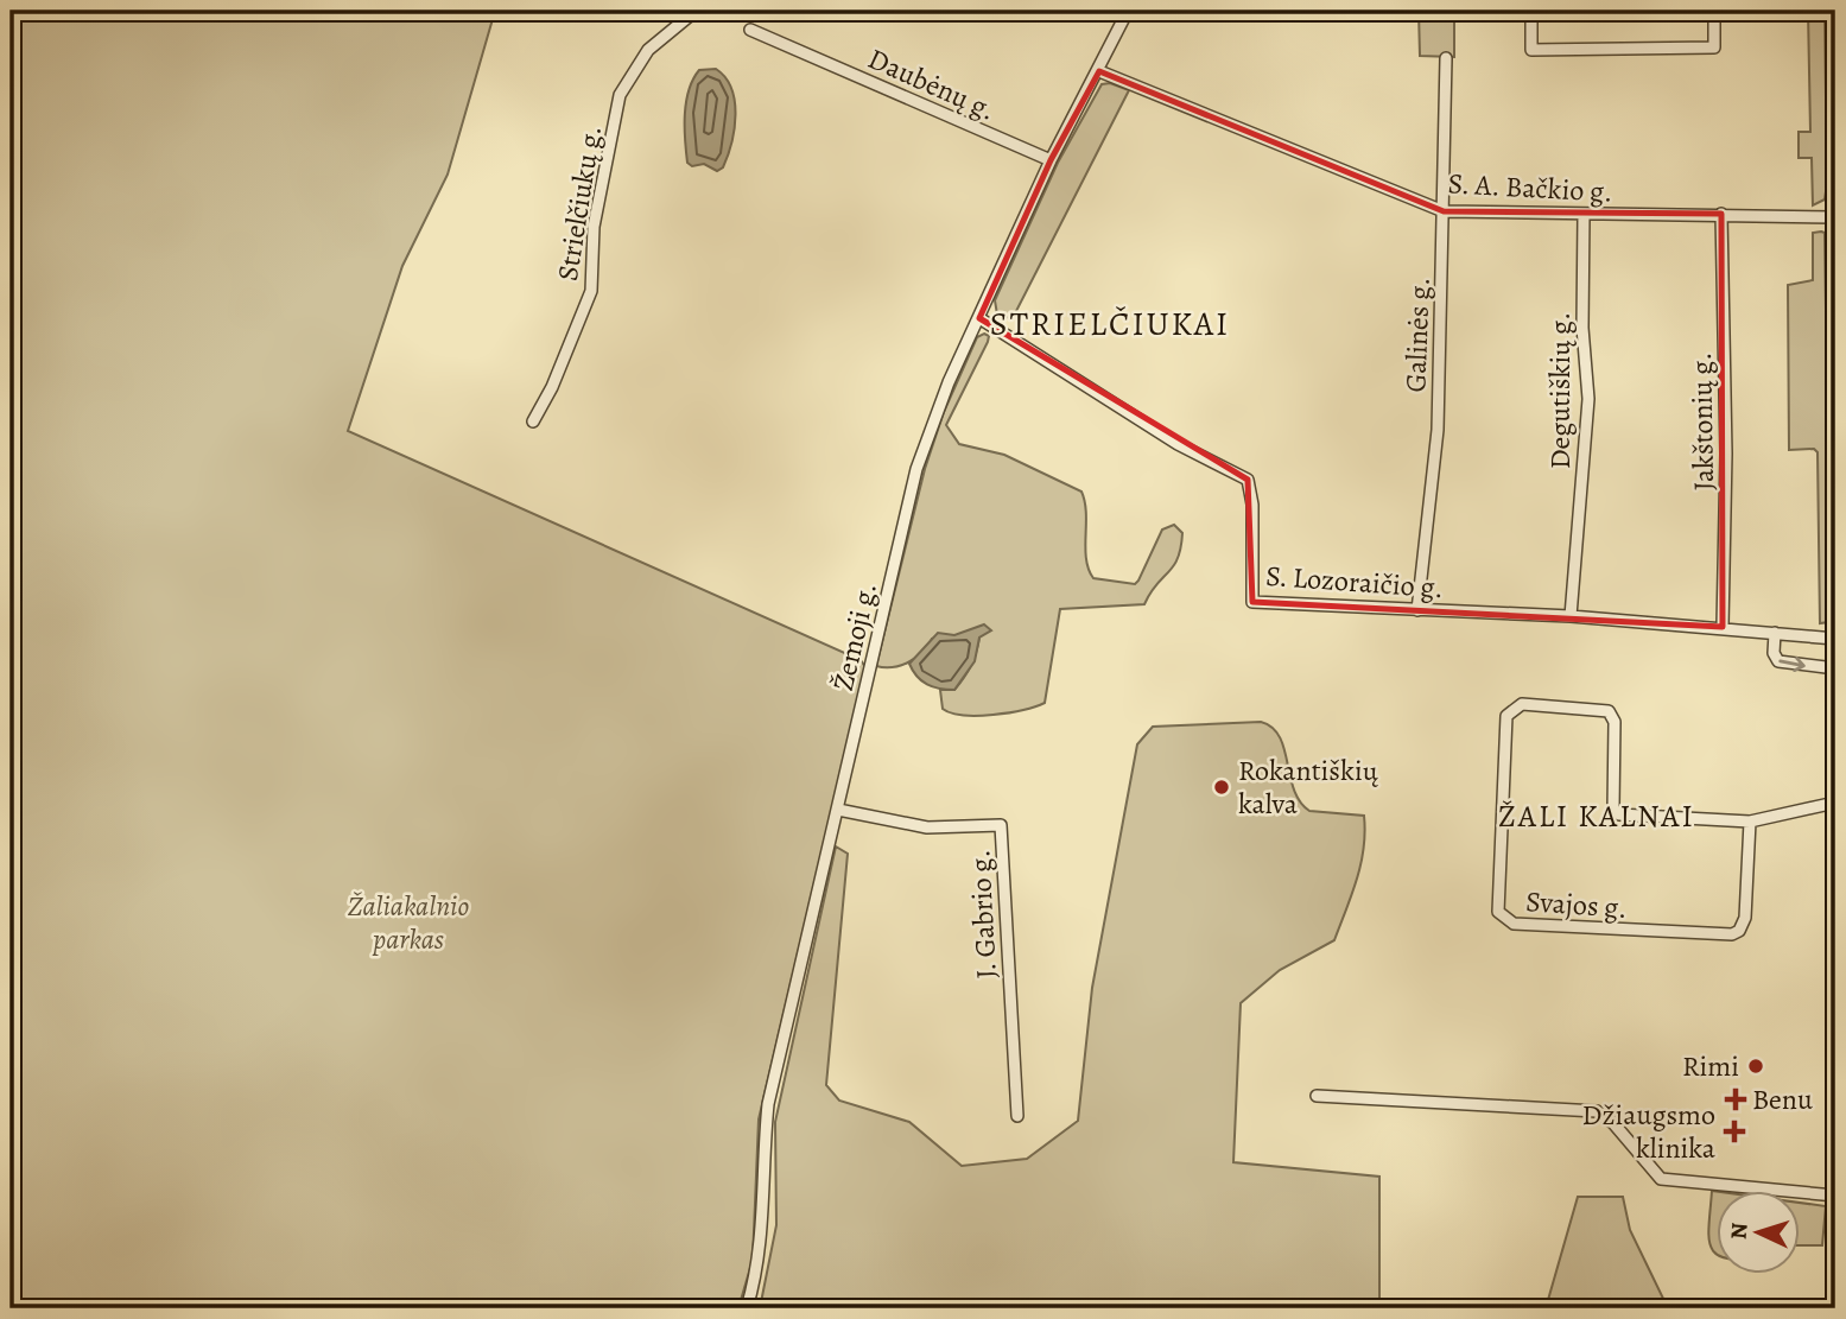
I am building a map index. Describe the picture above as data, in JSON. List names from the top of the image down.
{
  "streets": {
    "street": [
      "Daubėnų g.",
      "S. A. Bačkio g.",
      "Strielčiukų g.",
      "Galinės g.",
      "Degutiškių g.",
      "Jakštonių g.",
      "S. Lozoraičio g.",
      "Žemoji g.",
      "Svajos g.",
      "J. Gabrio g."
    ]
  },
  "crossings": [
    ["Daubėnų g.", "Žemoji g."],
    ["S. A. Bačkio g.", "Galinės g."],
    ["S. A. Bačkio g.", "Degutiškių g."],
    ["S. A. Bačkio g.", "Jakštonių g."],
    ["S. A. Bačkio g.", "Žemoji g."],
    ["Galinės g.", "S. Lozoraičio g."],
    ["Degutiškių g.", "S. Lozoraičio g."],
    ["Jakštonių g.", "S. Lozoraičio g."],
    ["S. Lozoraičio g.", "Žemoji g."],
    ["Žemoji g.", "J. Gabrio g."]
  ],
  "districts": ["STRIELČIUKAI", "ŽALI KALNAI"],
  "parks": ["Žaliakalnio parkas"],
  "places": {
    "other": ["Rokantiškių kalva", "Rimi"],
    "health": ["Benu", "Džiaugsmo klinika"]
  },
  "north": "left"
}
